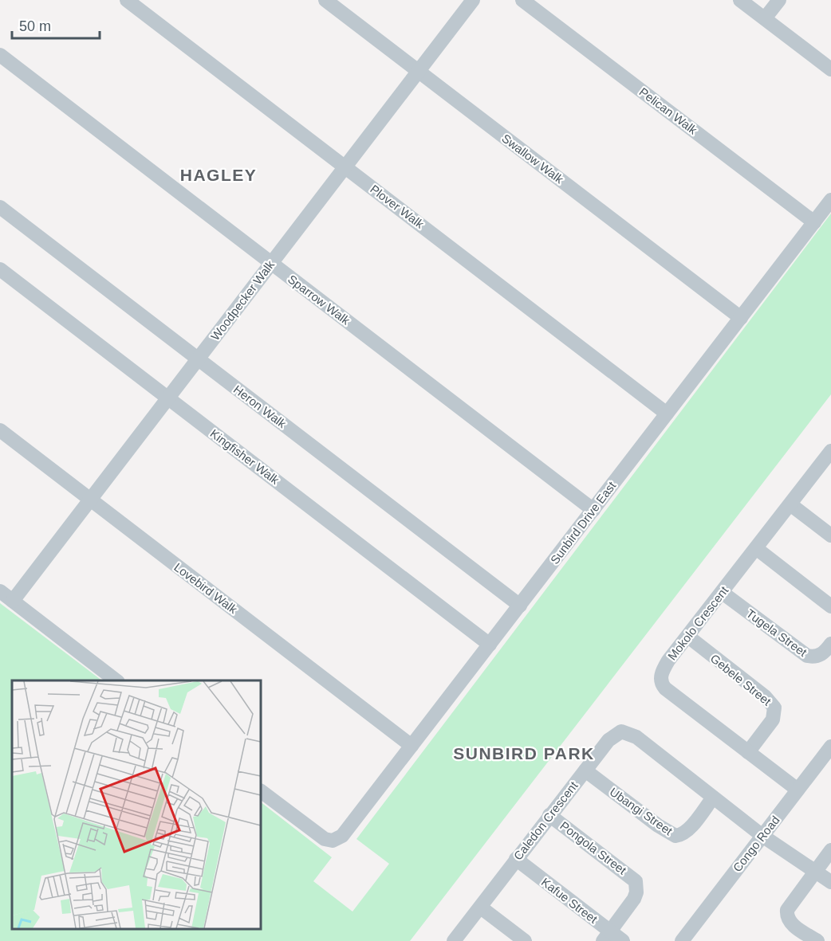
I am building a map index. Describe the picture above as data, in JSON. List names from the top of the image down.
{
  "streets": {
    "street": [
      "Pelican Walk",
      "Swallow Walk",
      "Plover Walk",
      "Sparrow Walk",
      "Woodpecker Walk",
      "Heron Walk",
      "Kingfisher Walk",
      "Sunbird Drive East",
      "Lovebird Walk",
      "Mokolo Crescent",
      "Tugela Street",
      "Gebele Street",
      "Ubangi Street",
      "Caledon Crescent",
      "Congo Road",
      "Pongola Street",
      "Kafue Street"
    ]
  },
  "crossings": [
    ["Pelican Walk", "Sunbird Drive East"],
    ["Swallow Walk", "Woodpecker Walk"],
    ["Swallow Walk", "Sunbird Drive East"],
    ["Plover Walk", "Woodpecker Walk"],
    ["Plover Walk", "Sunbird Drive East"],
    ["Sparrow Walk", "Woodpecker Walk"],
    ["Sparrow Walk", "Sunbird Drive East"],
    ["Woodpecker Walk", "Heron Walk"],
    ["Woodpecker Walk", "Kingfisher Walk"],
    ["Woodpecker Walk", "Lovebird Walk"],
    ["Heron Walk", "Sunbird Drive East"],
    ["Kingfisher Walk", "Sunbird Drive East"],
    ["Sunbird Drive East", "Lovebird Walk"],
    ["Mokolo Crescent", "Tugela Street"],
    ["Mokolo Crescent", "Gebele Street"],
    ["Mokolo Crescent", "Congo Road"],
    ["Ubangi Street", "Caledon Crescent"],
    ["Caledon Crescent", "Congo Road"],
    ["Caledon Crescent", "Pongola Street"],
    ["Caledon Crescent", "Kafue Street"],
    ["Pongola Street", "Kafue Street"]
  ],
  "districts": ["HAGLEY", "SUNBIRD PARK"],
  "scale_bar": "50 m"
}
